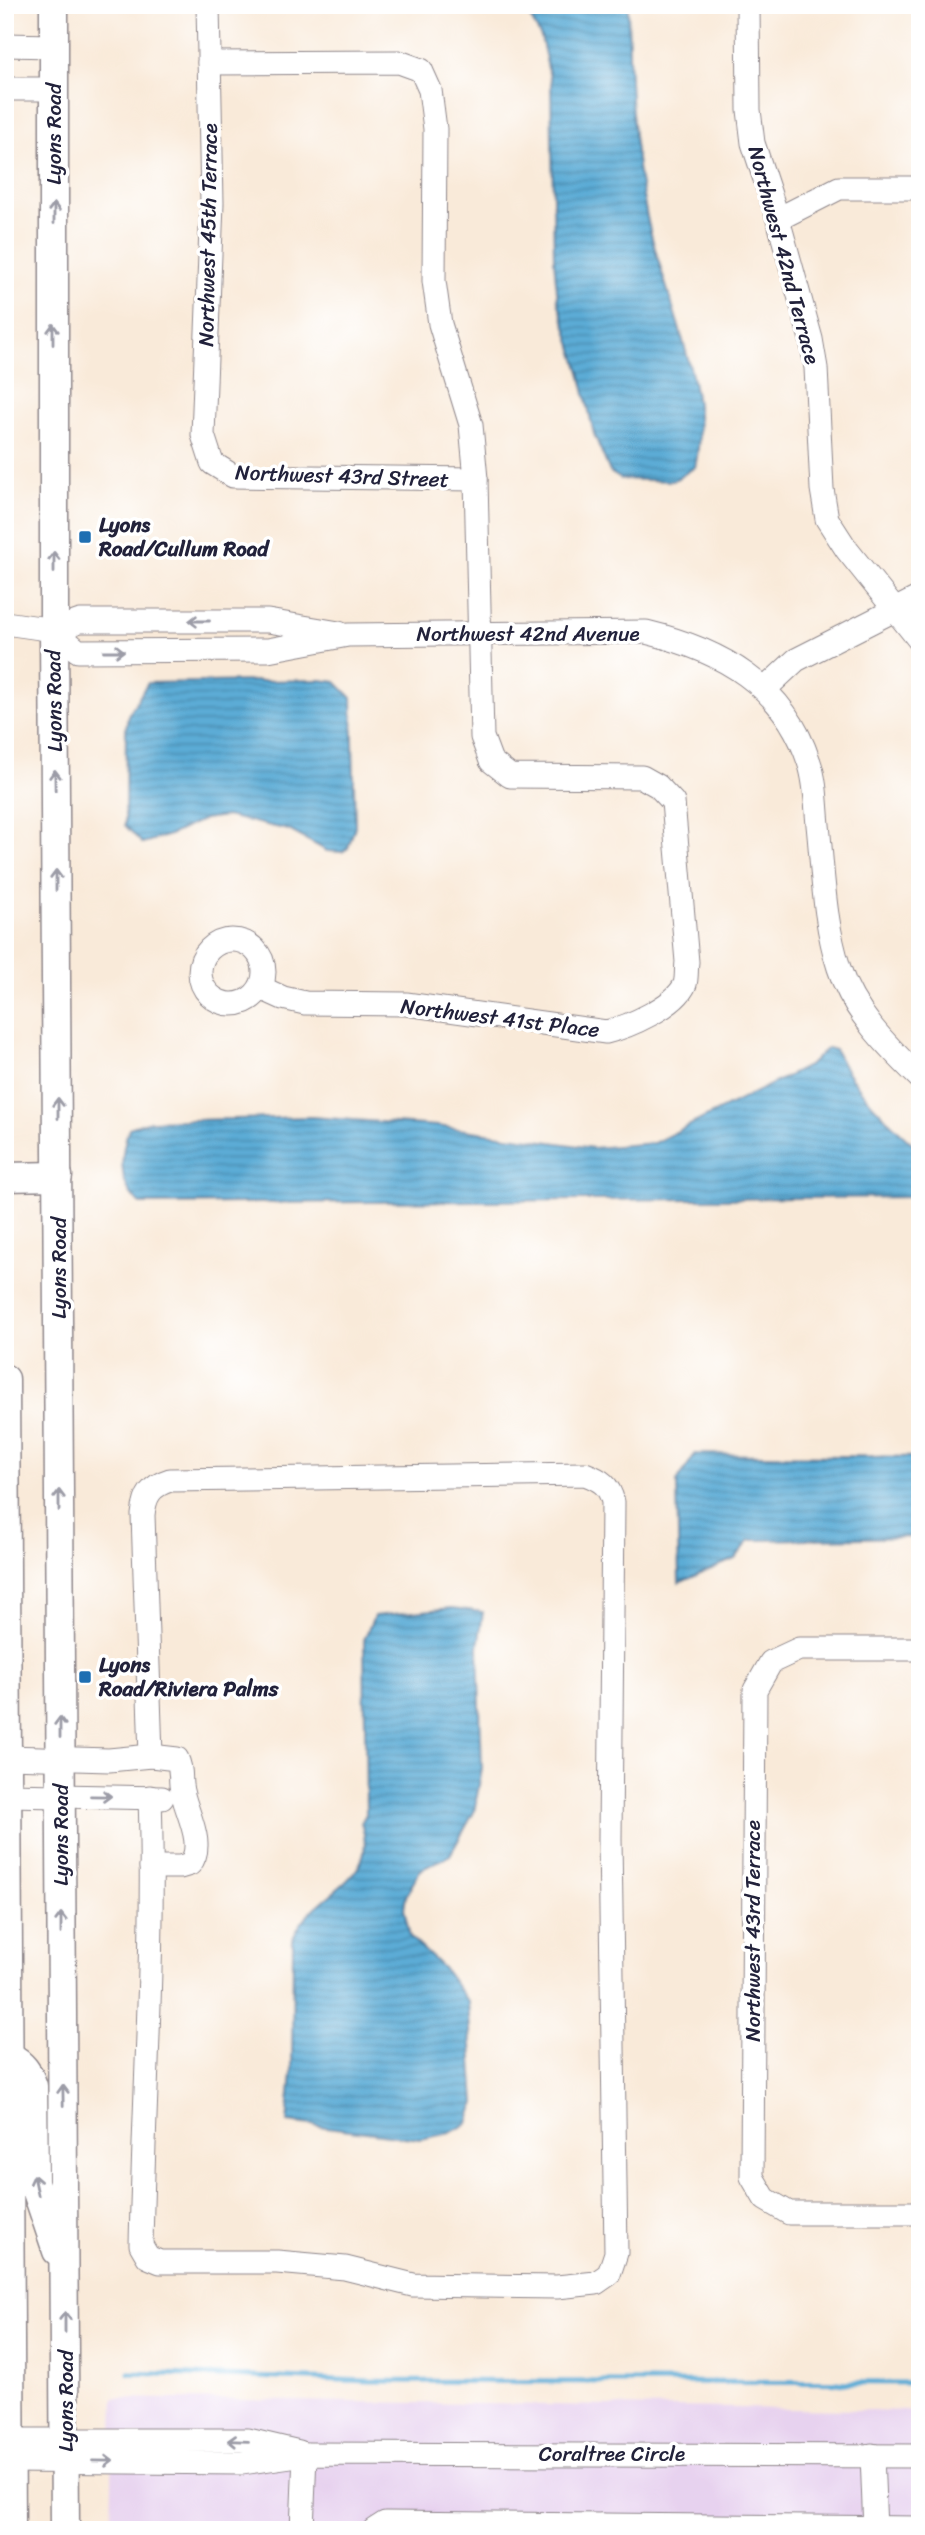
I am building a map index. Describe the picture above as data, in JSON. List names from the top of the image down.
{
  "streets": {
    "main road": ["Lyons Road"],
    "street": [
      "Northwest 45th Terrace",
      "Northwest 42nd Terrace",
      "Northwest 43rd Street",
      "Northwest 42nd Avenue",
      "Northwest 41st Place",
      "Northwest 43rd Terrace",
      "Coraltree Circle"
    ]
  },
  "crossings": [
    ["Lyons Road", "Northwest 42nd Avenue"],
    ["Lyons Road", "Coraltree Circle"],
    ["Northwest 45th Terrace", "Northwest 43rd Street"],
    ["Northwest 42nd Avenue", "Northwest 41st Place"]
  ],
  "places": {
    "transit": ["Lyons Road/Cullum Road", "Lyons Road/Riviera Palms"]
  }
}
